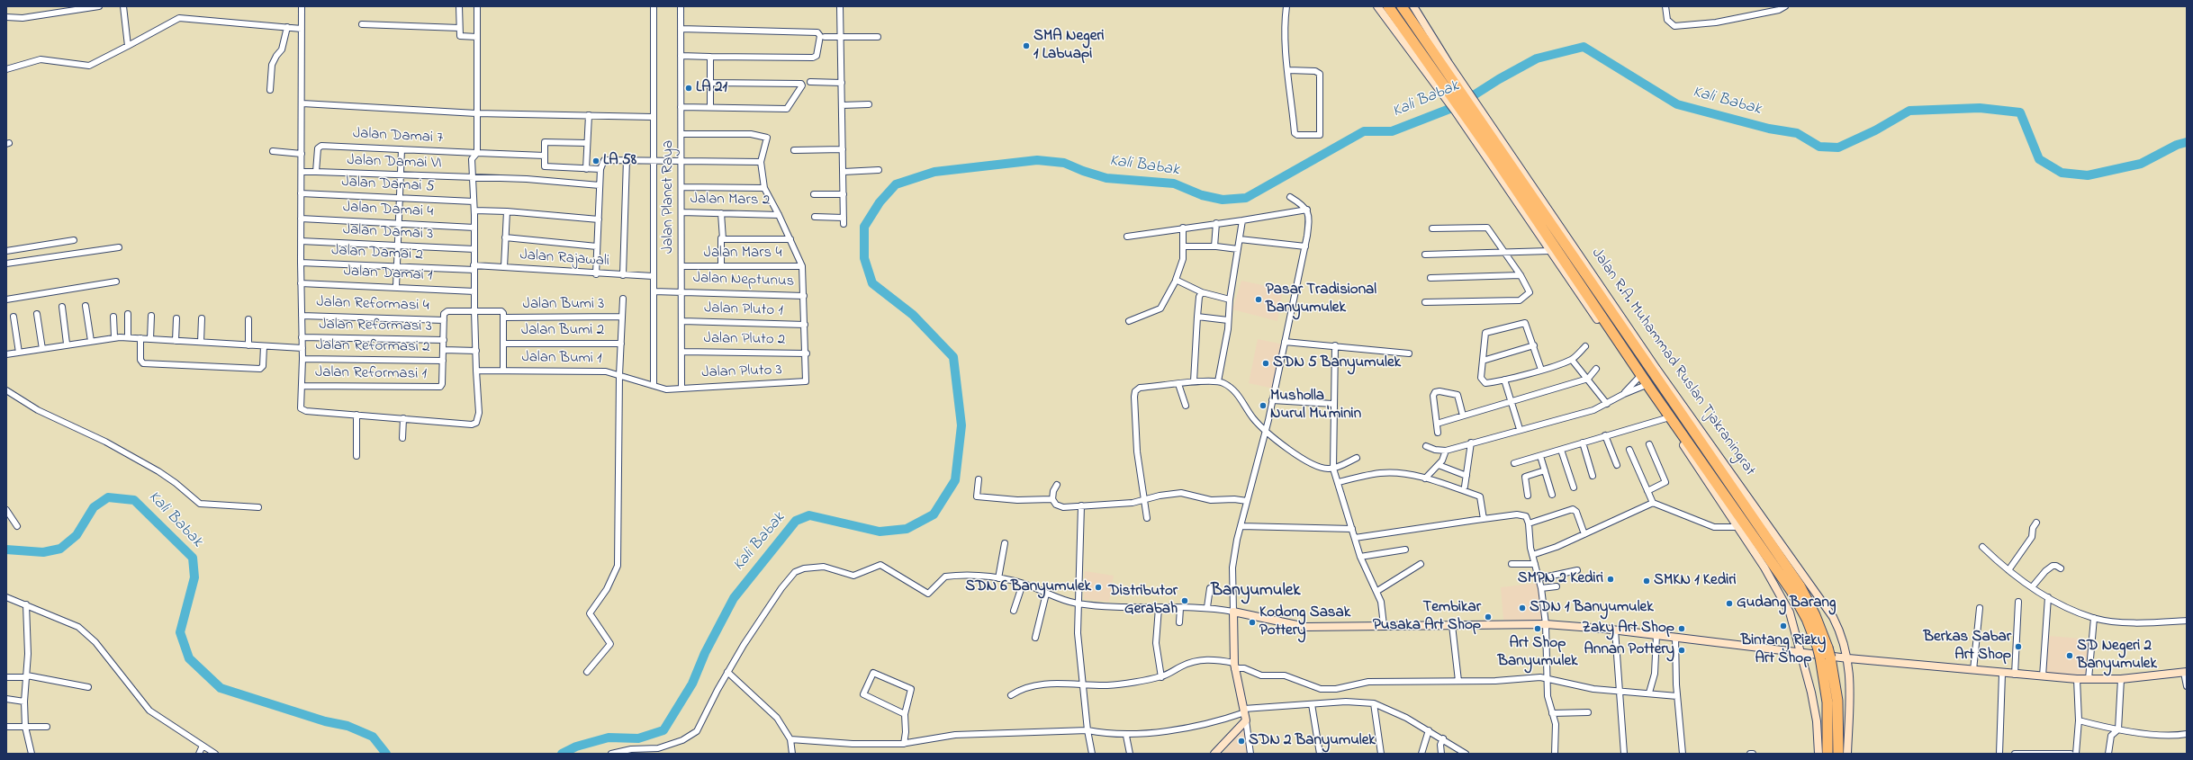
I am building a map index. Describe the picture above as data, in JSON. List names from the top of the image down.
{
  "streets": {
    "highway": ["Jalan R.A. Muhammad Ruslan Tjakraningrat"],
    "street": [
      "Jalan Damai 7",
      "Jalan Damai VI",
      "Jalan Damai 5",
      "Jalan Planet Raya",
      "Jalan Mars 2",
      "Jalan Damai 4",
      "Jalan Damai 3",
      "Jalan Damai 2",
      "Jalan Mars 4",
      "Jalan Rajawali",
      "Jalan Damai 1",
      "Jalan Neptunus",
      "Jalan Reformasi 4",
      "Jalan Bumi 3",
      "Jalan Pluto 1",
      "Jalan Reformasi 3",
      "Jalan Bumi 2",
      "Jalan Pluto 2",
      "Jalan Reformasi 2",
      "Jalan Bumi 1",
      "Jalan Pluto 3",
      "Jalan Reformasi 1"
    ]
  },
  "crossings": [
    ["Jalan Damai 7", "Jalan Damai VI"],
    ["Jalan Planet Raya", "Jalan Mars 2"],
    ["Jalan Planet Raya", "Jalan Mars 4"],
    ["Jalan Planet Raya", "Jalan Rajawali"],
    ["Jalan Planet Raya", "Jalan Neptunus"],
    ["Jalan Planet Raya", "Jalan Pluto 1"],
    ["Jalan Planet Raya", "Jalan Pluto 2"],
    ["Jalan Planet Raya", "Jalan Bumi 1"],
    ["Jalan Planet Raya", "Jalan Pluto 3"],
    ["Jalan Damai 2", "Jalan Rajawali"],
    ["Jalan Reformasi 3", "Jalan Reformasi 2"],
    ["Jalan Reformasi 3", "Jalan Reformasi 1"],
    ["Jalan Pluto 2", "Jalan Pluto 3"],
    ["Jalan Bumi 1", "Jalan Pluto 3"]
  ],
  "districts": ["Banyumulek"],
  "water": ["Kali Babak"],
  "places": [
    "SMA Negeri 1 Labuapi",
    "LA 21",
    "LA 58",
    "Pasar Tradisional Banyumulek",
    "SDN 5 Banyumulek",
    "Musholla Nurul Mu'minin",
    "SMPN 2 Kediri",
    "SMKN 1 Kediri",
    "SDN 6 Banyumulek",
    "Distributor Gerabah",
    "Gudang Barang",
    "SDN 1 Banyumulek",
    "Tembikar Pusaka Art Shop",
    "Kodong Sasak Pottery",
    "Bintang Rizky Art Shop",
    "Art Shop Banyumulek",
    "Zaky Art Shop",
    "Berkas Sabar Art Shop",
    "Annan Pottery",
    "SD Negeri 2 Banyumulek",
    "SDN 2 Banyumulek"
  ]
}
